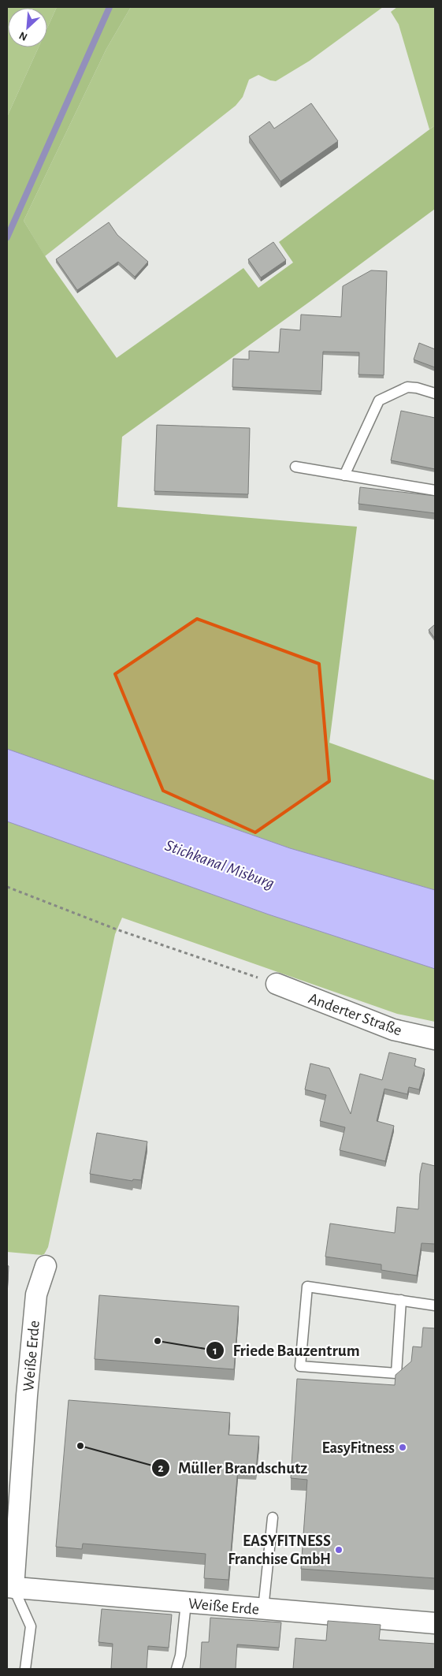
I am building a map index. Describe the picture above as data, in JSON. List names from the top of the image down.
{
  "streets": {
    "street": ["Anderter Straße", "Weiße Erde"]
  },
  "water": ["Stichkanal Misburg"],
  "places": [
    "Friede Bauzentrum",
    "Müller Brandschutz",
    "EasyFitness",
    "EASYFITNESS Franchise GmbH"
  ],
  "north": "bottom left"
}
